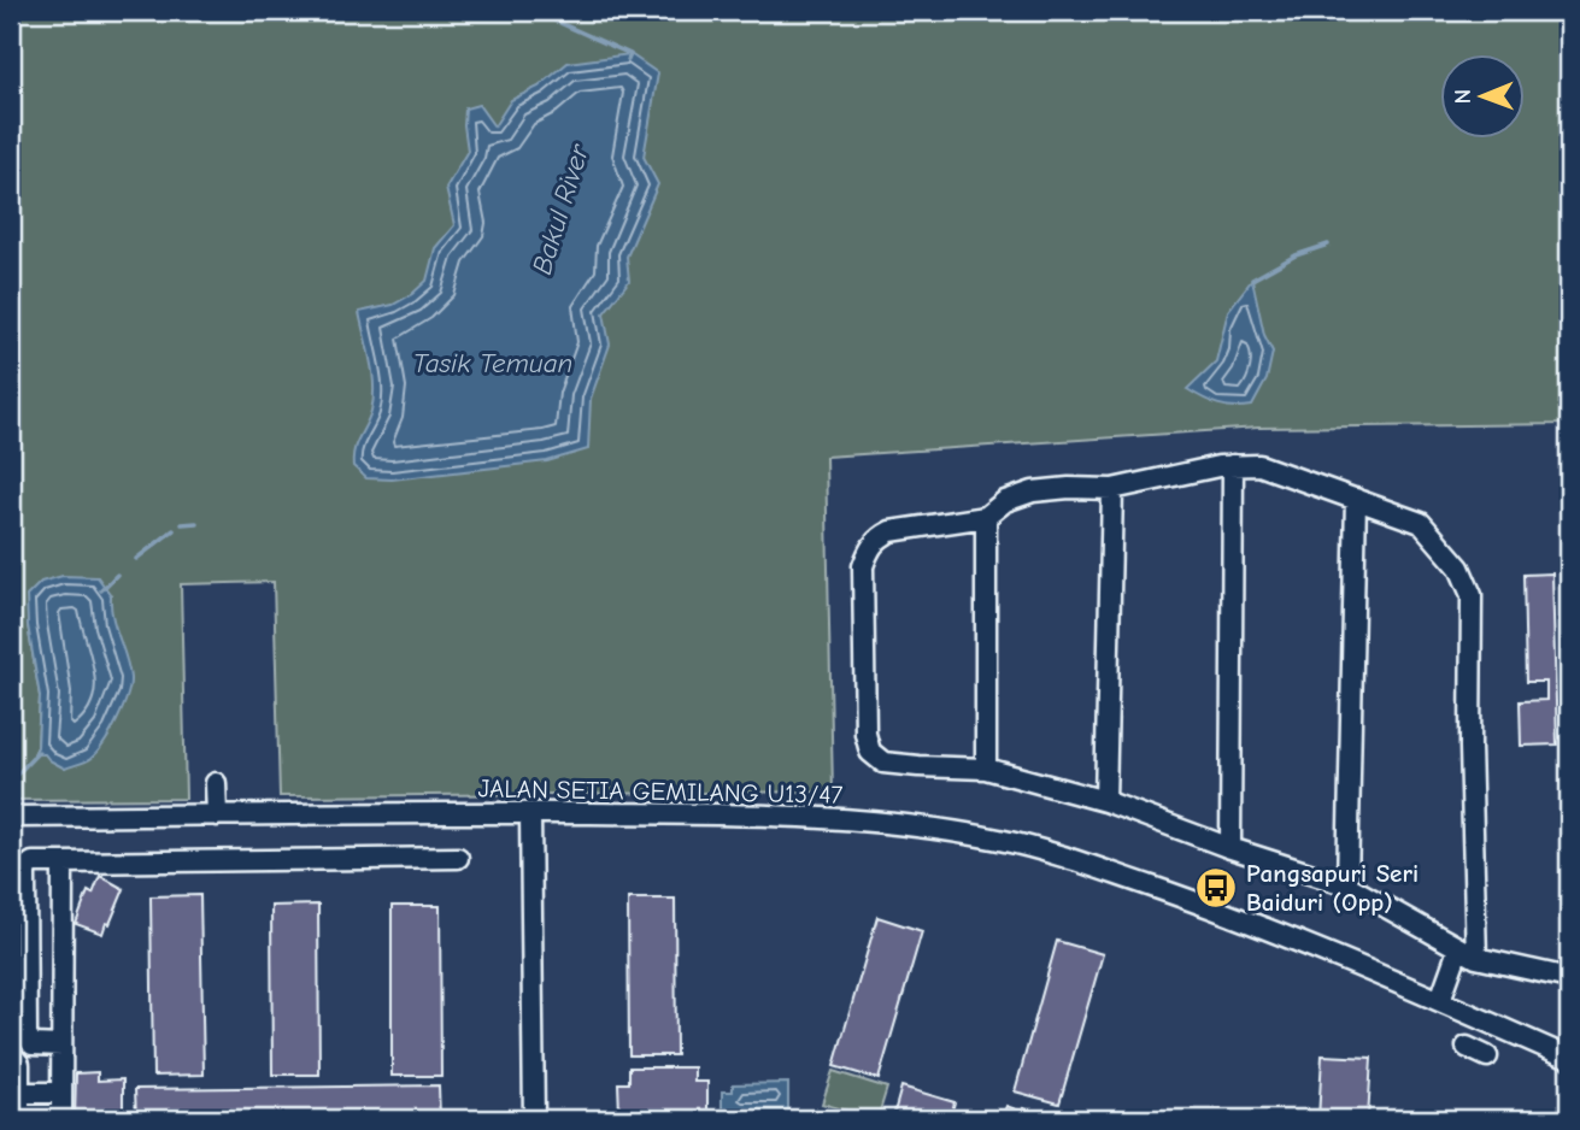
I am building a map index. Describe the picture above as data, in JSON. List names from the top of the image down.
{
  "streets": {
    "street": ["JALAN SETIA GEMILANG U13/47"]
  },
  "water": ["Bakul River", "Tasik Temuan"],
  "places": {
    "bus stop": ["Pangsapuri Seri Baiduri (Opp)"]
  },
  "north": "left"
}
